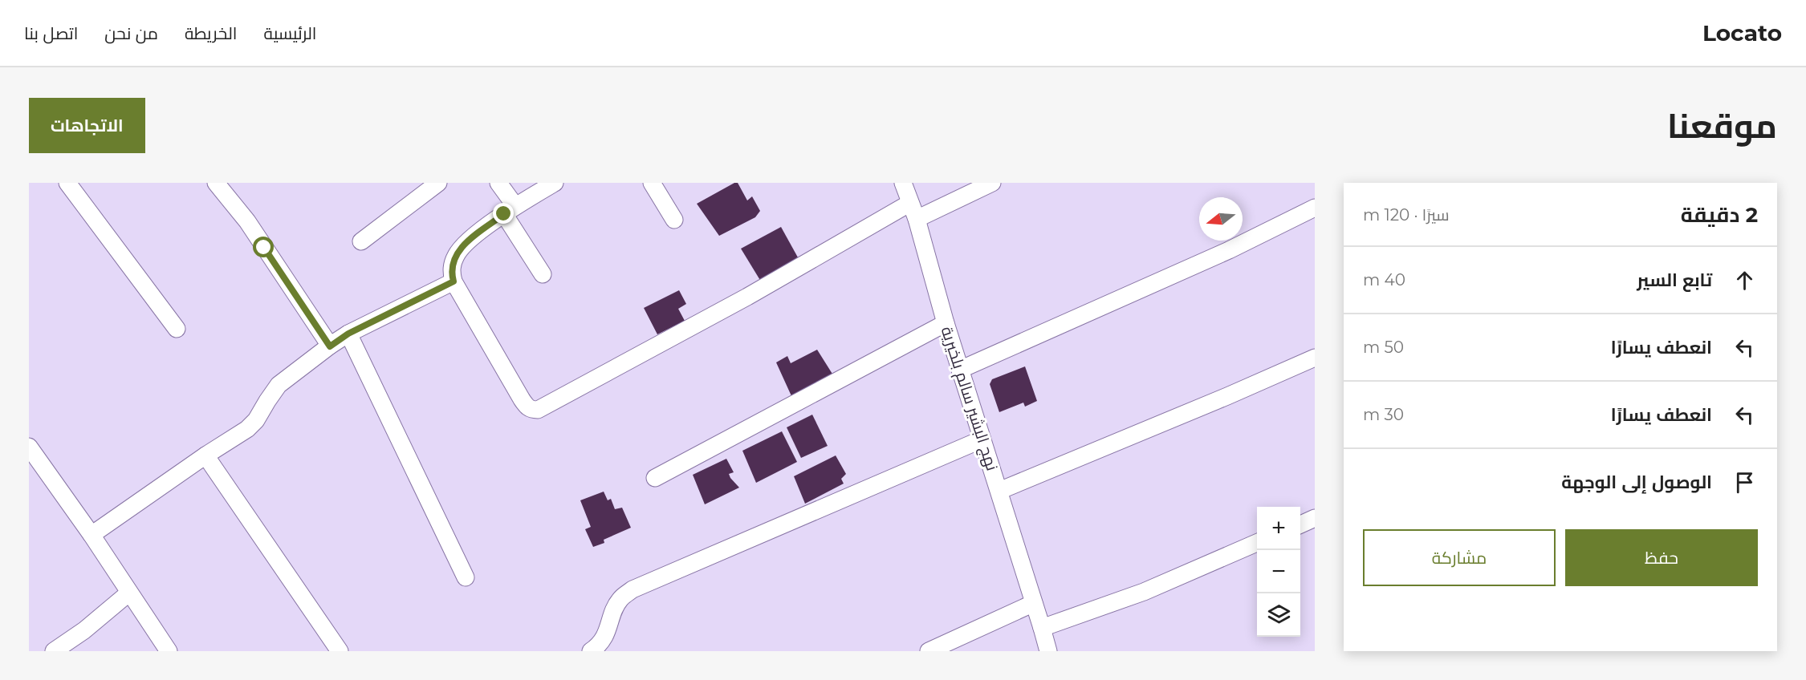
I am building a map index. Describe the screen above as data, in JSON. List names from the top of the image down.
{
  "streets": {
    "street": ["نهج البشير سالم بلخيرية"]
  },
  "north": "left",
  "page": {
    "header": "Locato",
    "nav": [
      "الرئيسية",
      "الخريطة",
      "من نحن",
      "اتصل بنا"
    ],
    "title": "موقعنا",
    "buttons": [
      "الاتجاهات",
      ["حفظ", "مشاركة"]
    ],
    "heading": ["2 دقيقة", "سيرًا · 120 m"],
    "list": [
      ["تابع السير", "40 m"],
      ["انعطف يسارًا", "50 m"],
      ["انعطف يسارًا", "30 m"],
      "الوصول إلى الوجهة"
    ],
    "map_buttons": ["+", "−"]
  }
}
